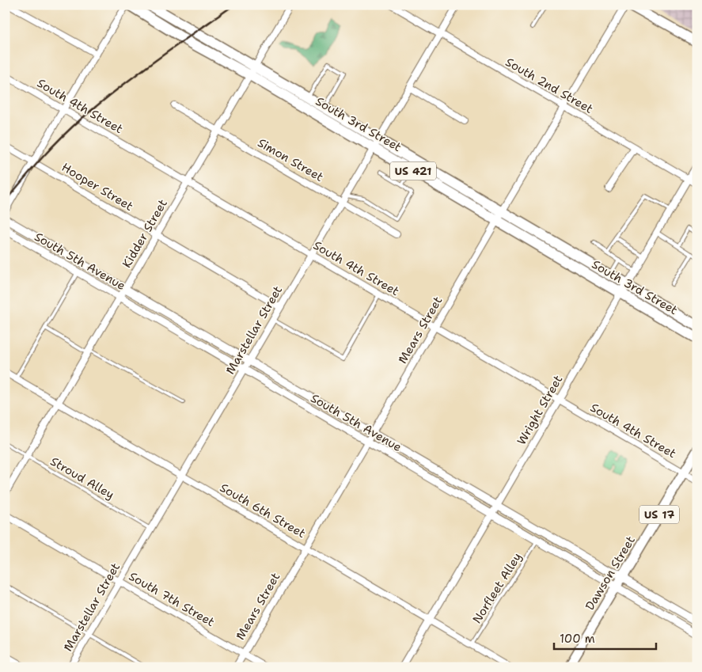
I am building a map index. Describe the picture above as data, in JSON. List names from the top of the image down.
{
  "streets": {
    "highway": ["South 3rd Street", "US 421"],
    "main road": ["US 17", "Dawson Street"],
    "street": [
      "South 2nd Street",
      "South 4th Street",
      "Simon Street",
      "Hooper Street",
      "Kidder Street",
      "South 5th Avenue",
      "Marstellar Street",
      "Mears Street",
      "Wright Street",
      "South 6th Street",
      "South 7th Street"
    ],
    "lane": ["Stroud Alley", "Norfleet Alley"]
  },
  "crossings": [
    ["South 2nd Street", "Marstellar Street"],
    ["South 2nd Street", "Mears Street"],
    ["South 2nd Street", "Wright Street"],
    ["South 4th Street", "Kidder Street"],
    ["South 4th Street", "Marstellar Street"],
    ["South 4th Street", "Mears Street"],
    ["South 4th Street", "Wright Street"],
    ["South 4th Street", "Dawson Street"],
    ["South 3rd Street", "Kidder Street"],
    ["South 3rd Street", "Marstellar Street"],
    ["South 3rd Street", "Mears Street"],
    ["South 3rd Street", "Wright Street"],
    ["Simon Street", "Kidder Street"],
    ["Simon Street", "Marstellar Street"],
    ["Hooper Street", "Kidder Street"],
    ["Hooper Street", "Marstellar Street"],
    ["Kidder Street", "South 5th Avenue"],
    ["Kidder Street", "Stroud Alley"],
    ["Kidder Street", "South 6th Street"],
    ["South 5th Avenue", "Marstellar Street"],
    ["South 5th Avenue", "Mears Street"],
    ["South 5th Avenue", "Wright Street"],
    ["South 5th Avenue", "Dawson Street"],
    ["South 5th Avenue", "Norfleet Alley"],
    ["Marstellar Street", "Stroud Alley"],
    ["Marstellar Street", "South 6th Street"],
    ["Marstellar Street", "South 7th Street"],
    ["Mears Street", "South 6th Street"],
    ["Mears Street", "South 7th Street"],
    ["Wright Street", "South 6th Street"],
    ["South 6th Street", "Norfleet Alley"]
  ],
  "scale_bar": "100 m"
}
